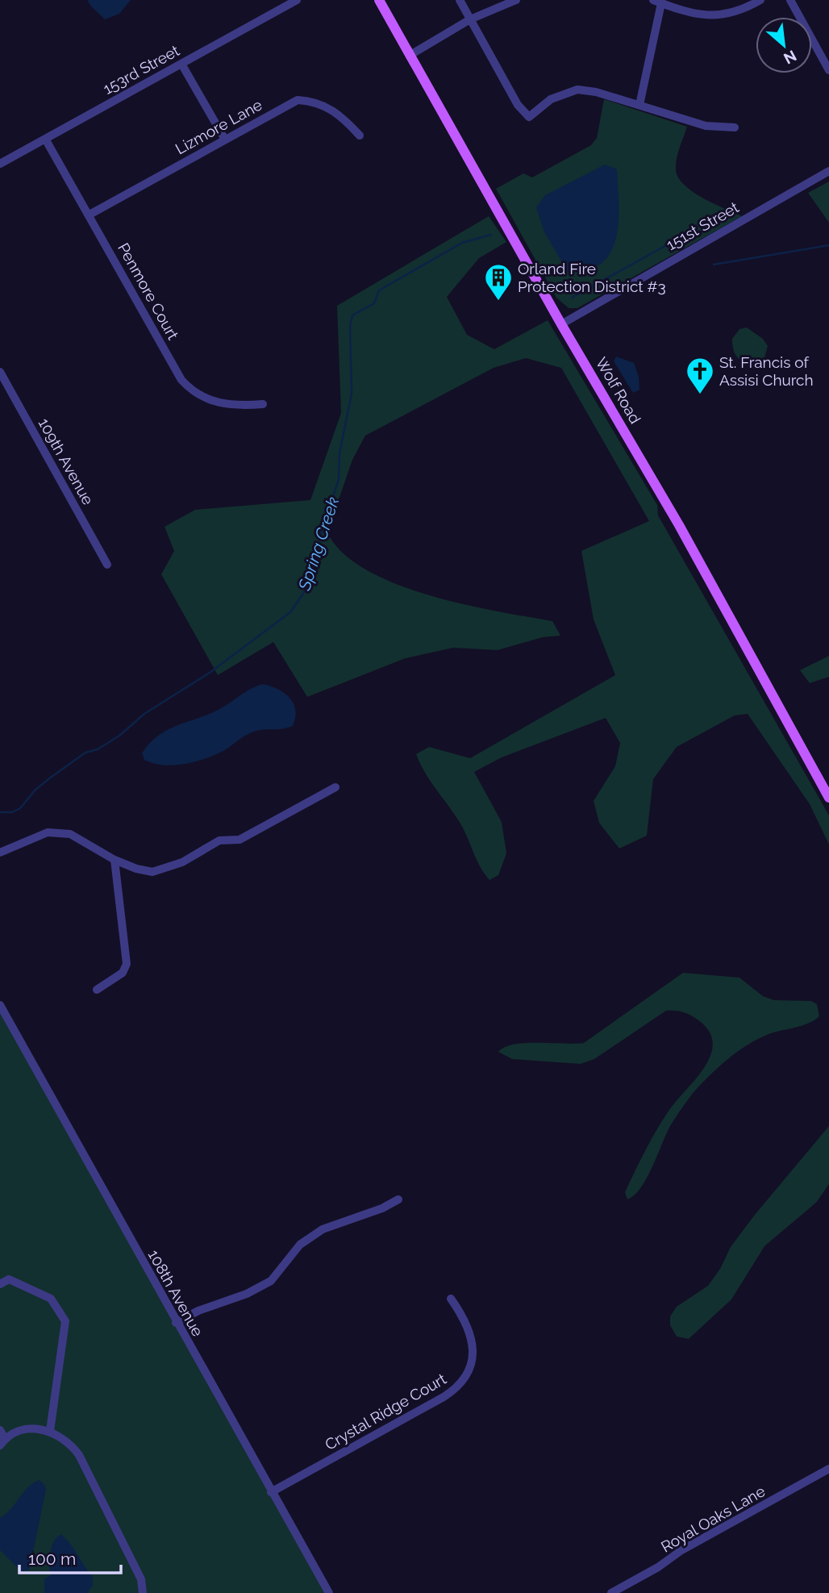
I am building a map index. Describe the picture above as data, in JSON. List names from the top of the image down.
{
  "streets": {
    "main road": ["Wolf Road"],
    "street": [
      "153rd Street",
      "Lizmore Lane",
      "151st Street",
      "Penmore Court",
      "109th Avenue",
      "108th Avenue",
      "Crystal Ridge Court",
      "Royal Oaks Lane"
    ]
  },
  "crossings": [
    ["153rd Street", "Penmore Court"],
    ["Lizmore Lane", "Penmore Court"],
    ["151st Street", "Wolf Road"],
    ["108th Avenue", "Crystal Ridge Court"]
  ],
  "water": ["Spring Creek"],
  "places": {
    "building": ["Orland Fire Protection District #3"],
    "church": ["St. Francis of Assisi Church"]
  },
  "scale_bar": "100 m",
  "north": "bottom right"
}
